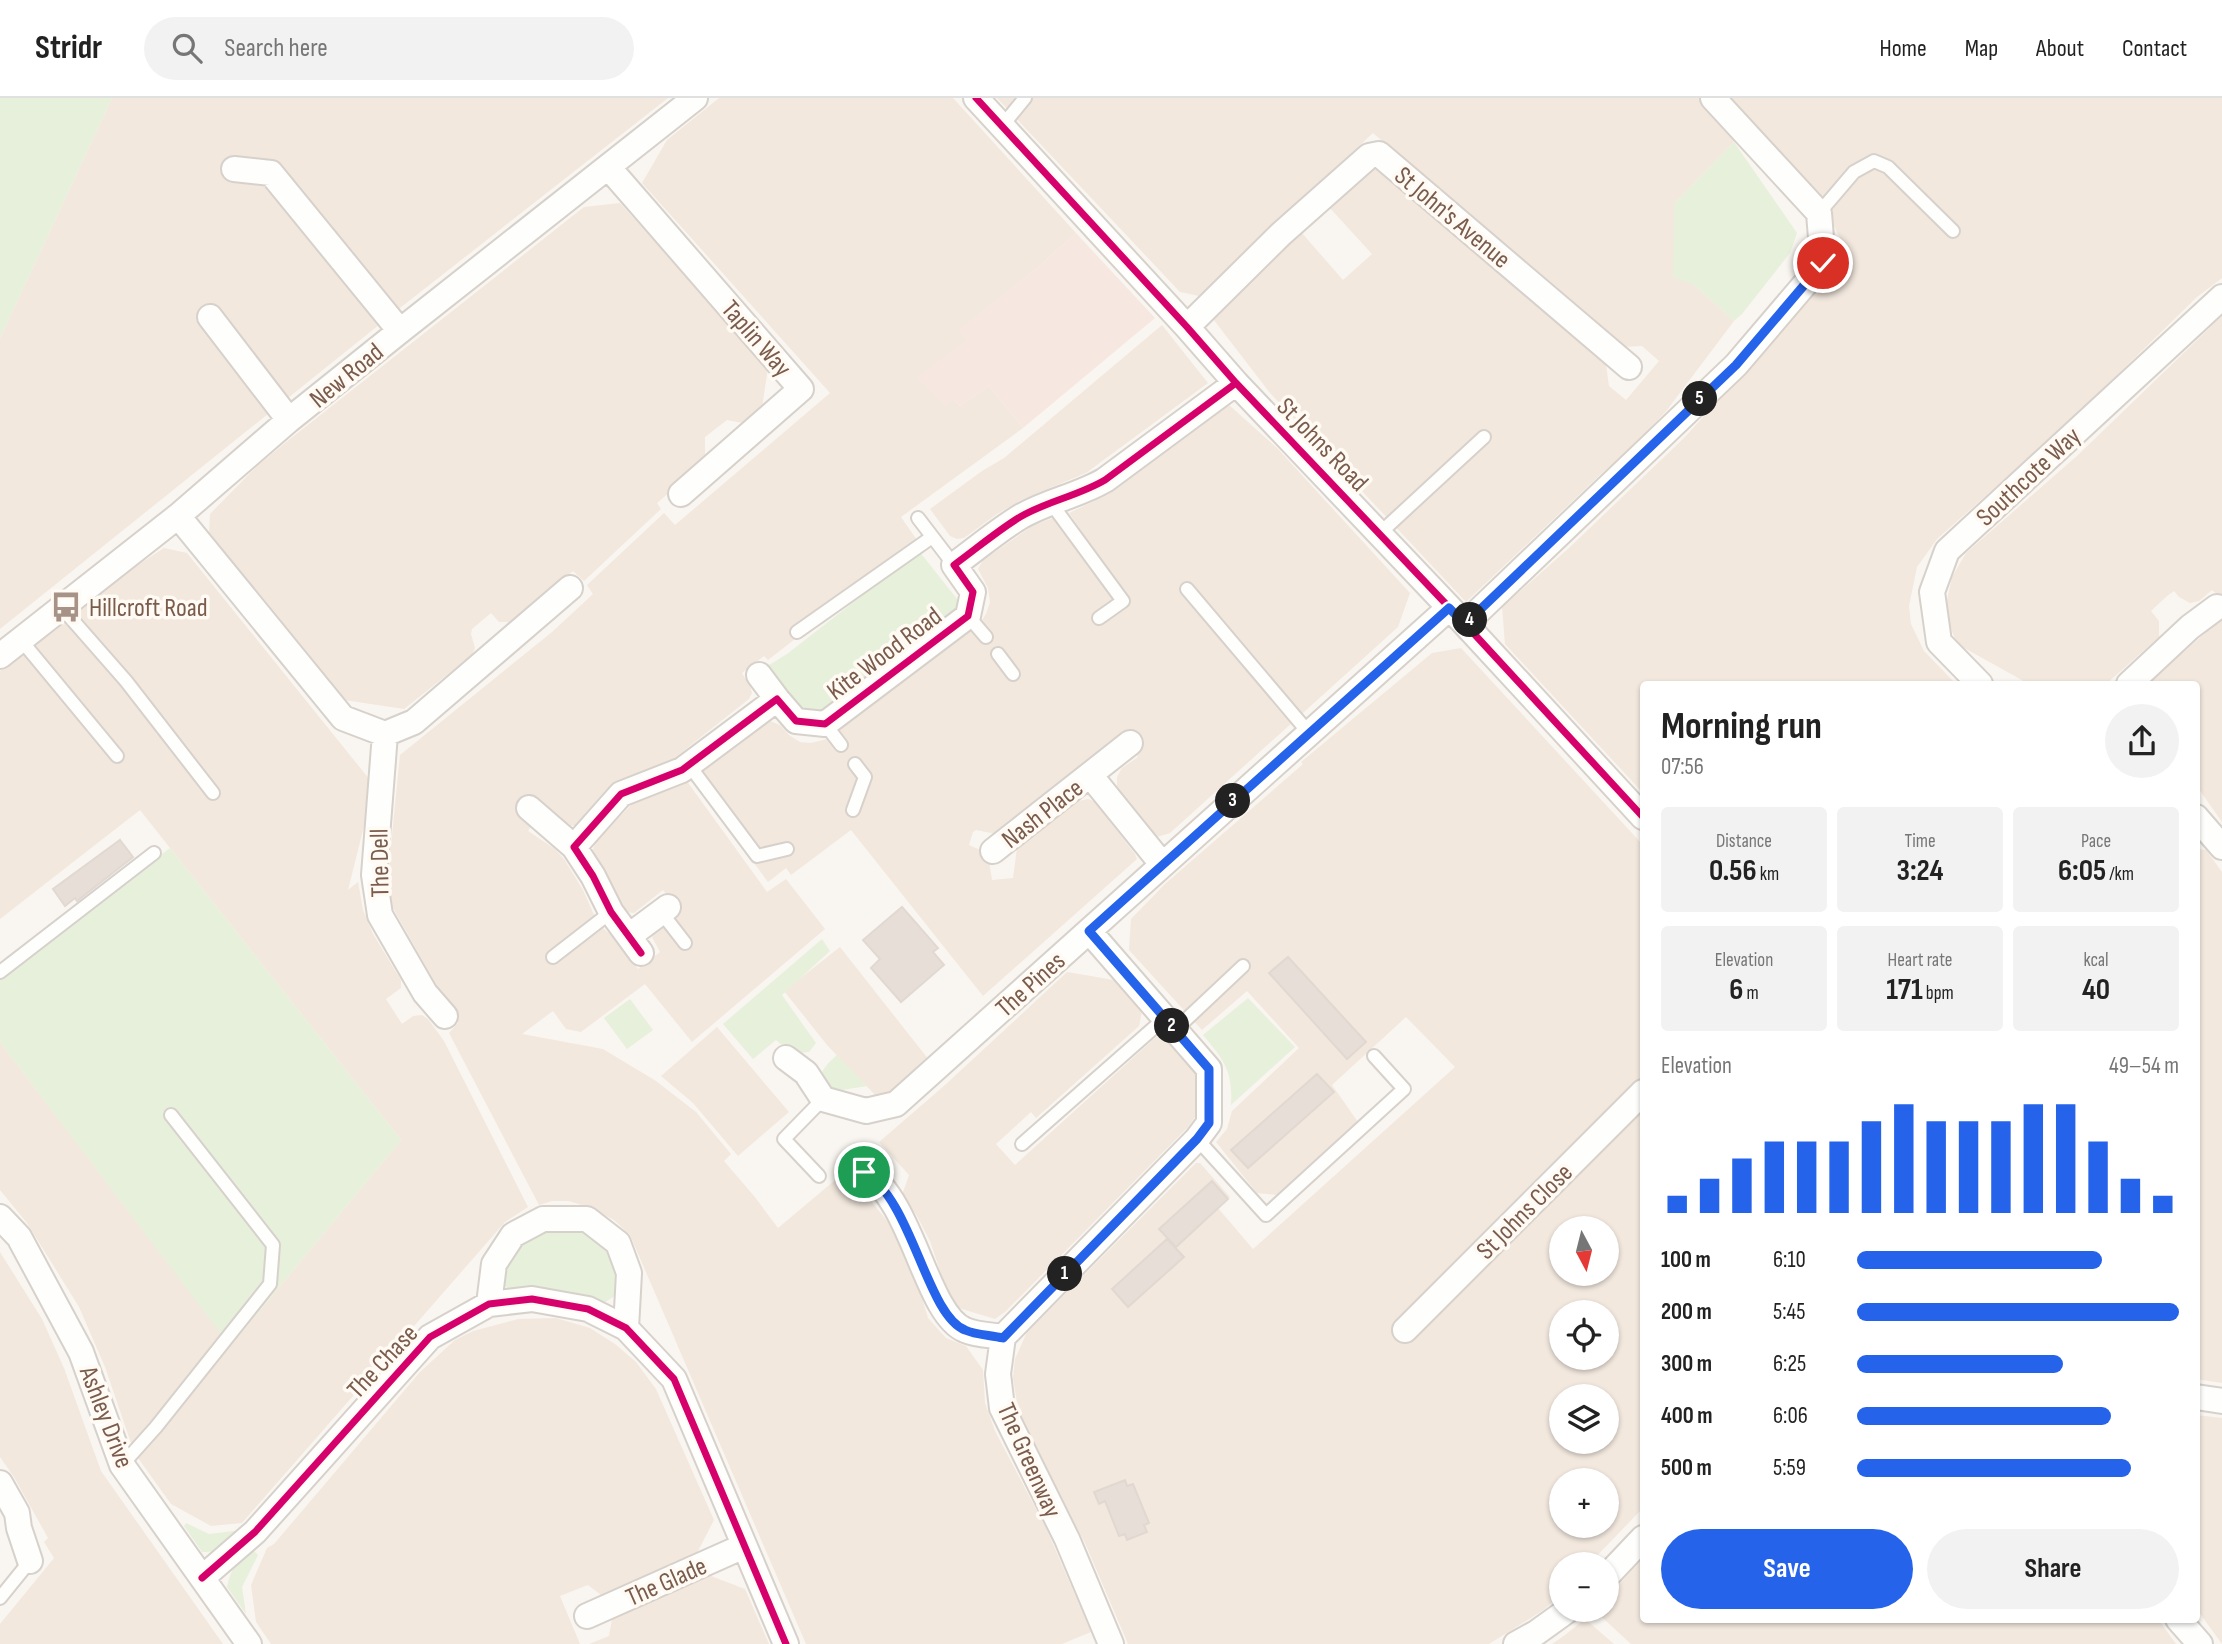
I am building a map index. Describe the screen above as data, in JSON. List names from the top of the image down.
{
  "streets": {
    "street": [
      "St John's Avenue",
      "Taplin Way",
      "New Road",
      "St Johns Road",
      "Southcote Way",
      "Kite Wood Road",
      "Nash Place",
      "The Dell",
      "The Pines",
      "St Johns Close",
      "The Chase",
      "Ashley Drive",
      "The Greenway",
      "The Glade"
    ]
  },
  "crossings": [
    ["St John's Avenue", "St Johns Road"],
    ["Taplin Way", "New Road"],
    ["St Johns Road", "The Pines"],
    ["Nash Place", "The Pines"],
    ["The Chase", "Ashley Drive"],
    ["The Chase", "The Glade"]
  ],
  "places": {
    "bus stop": ["Hillcroft Road"]
  },
  "north": "bottom",
  "page": {
    "header": "Stridr",
    "search": "Search here",
    "nav": [
      "Home",
      "Map",
      "About",
      "Contact"
    ],
    "pins": [
      "5",
      "4",
      "3",
      "2",
      "1"
    ],
    "heading": ["Morning run", "07:56"],
    "stats": [
      ["Distance", "0.56 km"],
      ["Time", "3:24"],
      ["Pace", "6:05 /km"],
      ["Elevation", "6 m"],
      ["Heart rate", "171 bpm"],
      ["kcal", "40"]
    ],
    "chart": ["Elevation", "49–54 m"],
    "map_buttons": ["+", "−"],
    "list": [
      {
        "name": "100 m",
        "note": "6:10"
      },
      {
        "name": "200 m",
        "note": "5:45"
      },
      {
        "name": "300 m",
        "note": "6:25"
      },
      {
        "name": "400 m",
        "note": "6:06"
      },
      {
        "name": "500 m",
        "note": "5:59"
      }
    ],
    "buttons": ["Save", "Share"]
  }
}
